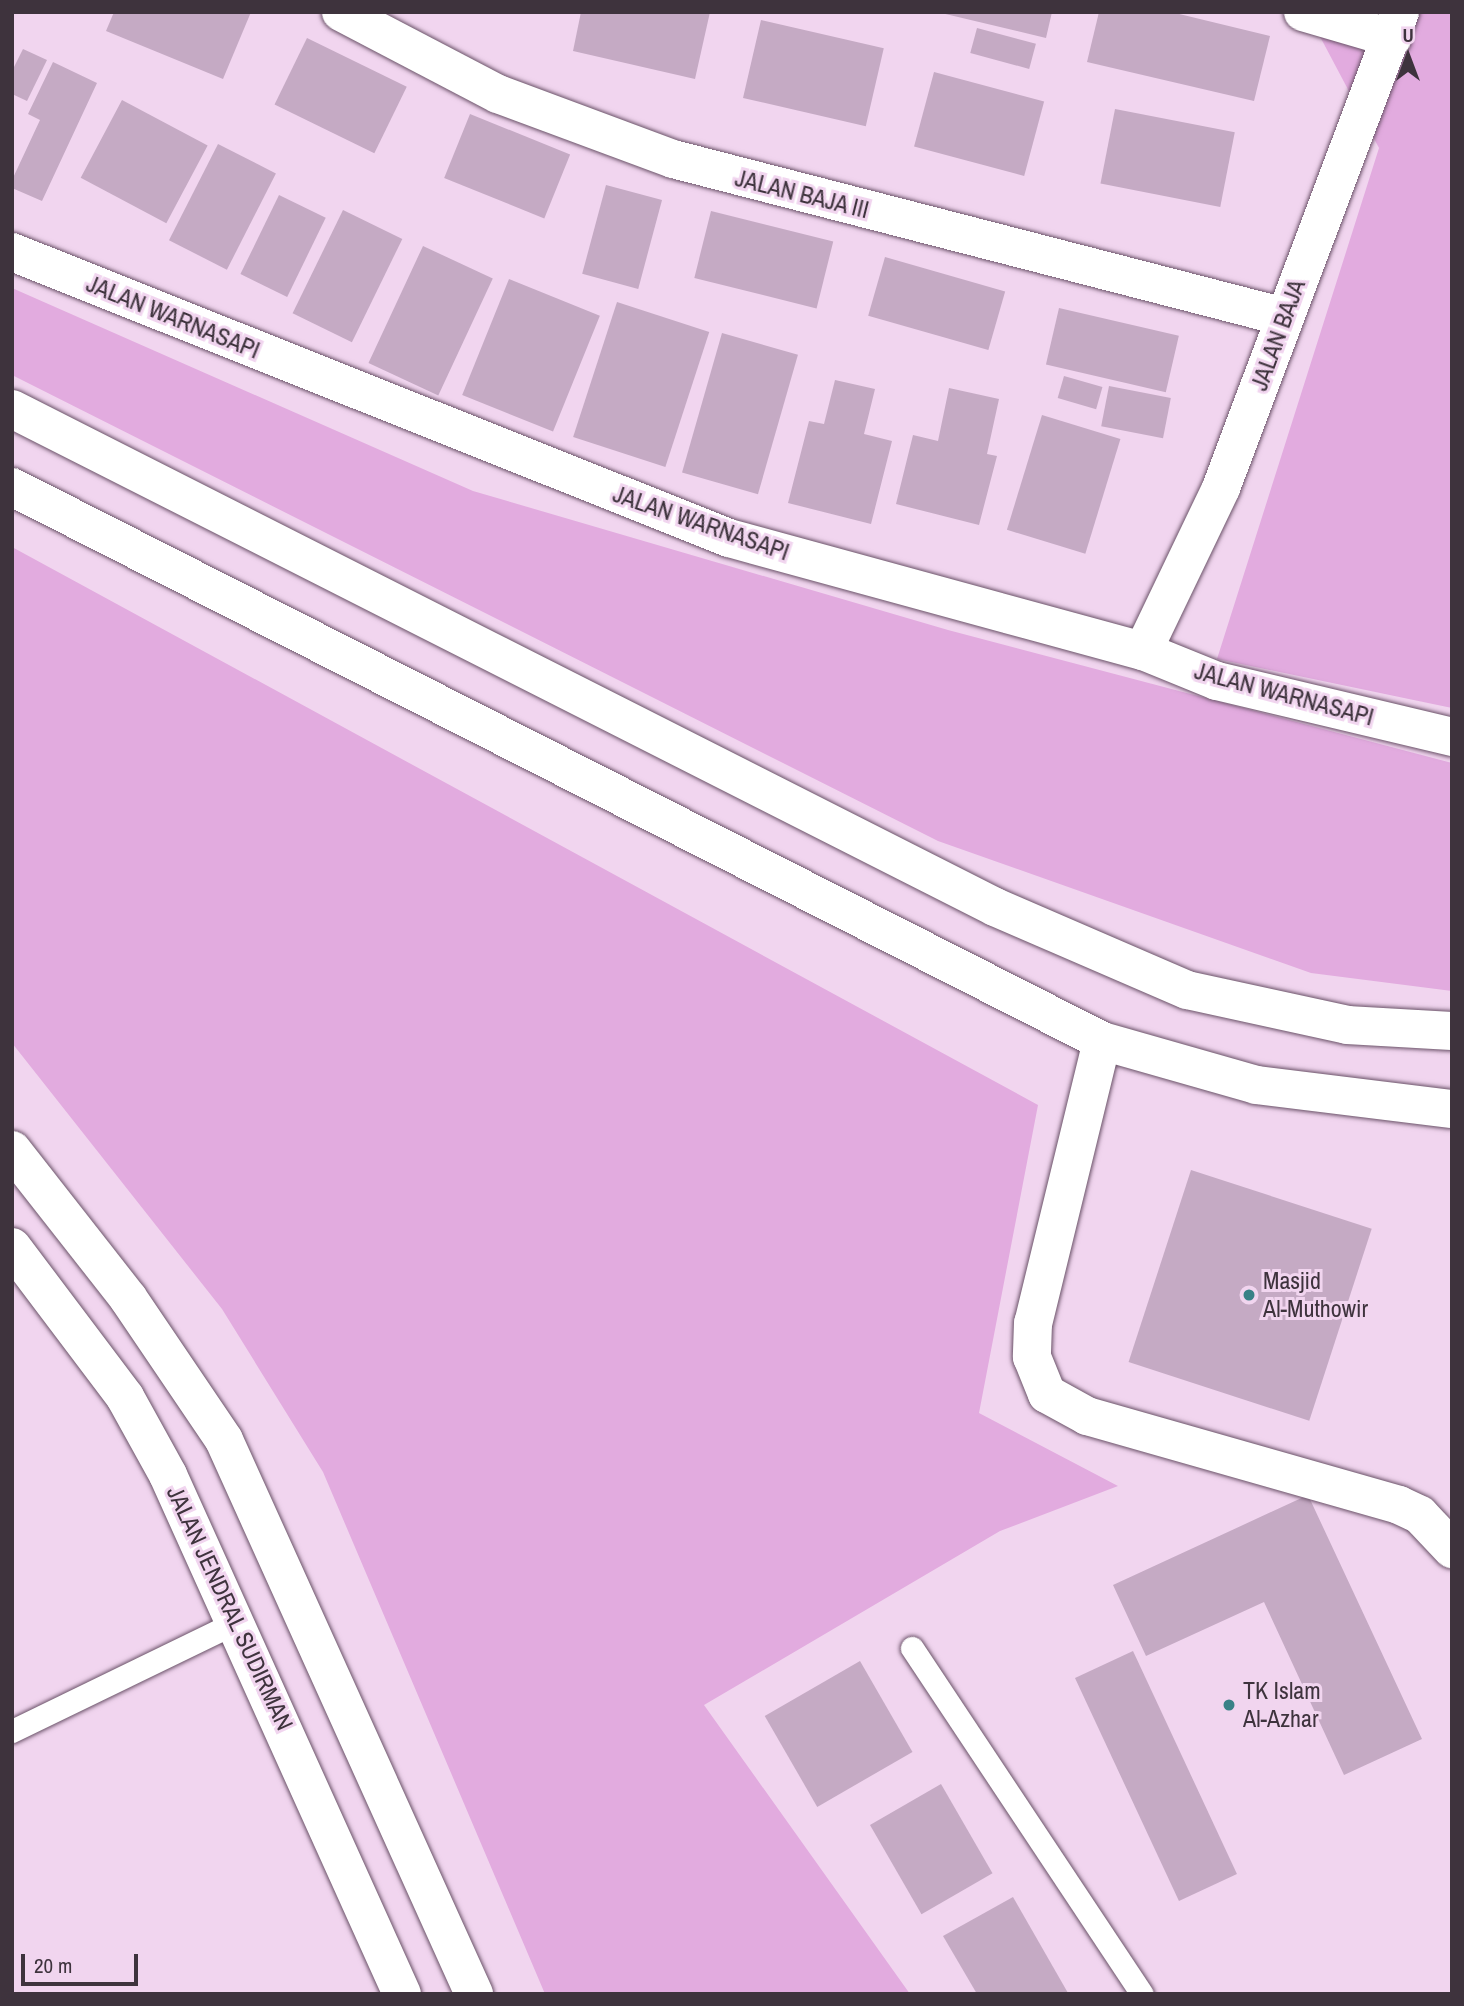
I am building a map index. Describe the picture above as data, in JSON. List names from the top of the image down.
{
  "streets": {
    "main road": [
      "JALAN BAJA III",
      "JALAN WARNASAPI",
      "JALAN BAJA",
      "JALAN JENDRAL SUDIRMAN"
    ]
  },
  "crossings": [
    ["JALAN BAJA III", "JALAN BAJA"],
    ["JALAN WARNASAPI", "JALAN BAJA"]
  ],
  "places": ["Masjid Al-Muthowir", "TK Islam Al-Azhar"],
  "scale_bar": "20 m",
  "north": "top"
}
